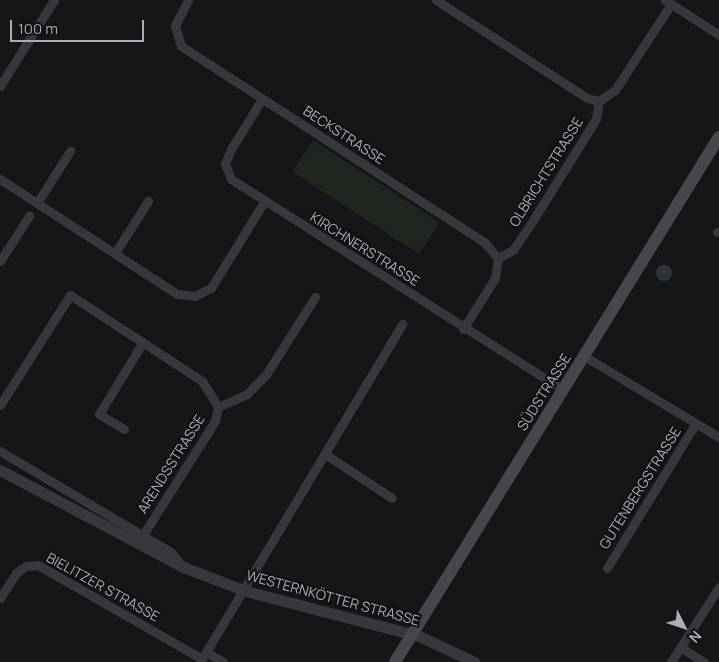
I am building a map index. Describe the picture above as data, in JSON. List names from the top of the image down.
{
  "streets": {
    "main road": ["SÜDSTRASSE"],
    "street": [
      "BECKSTRASSE",
      "OLBRICHTSTRASSE",
      "KIRCHNERSTRASSE",
      "ARENDSSTRASSE",
      "GUTENBERGSTRASSE",
      "BIELITZER STRASSE",
      "WESTERNKÖTTER STRASSE"
    ]
  },
  "crossings": [
    ["BECKSTRASSE", "OLBRICHTSTRASSE"],
    ["BECKSTRASSE", "KIRCHNERSTRASSE"],
    ["KIRCHNERSTRASSE", "SÜDSTRASSE"],
    ["SÜDSTRASSE", "WESTERNKÖTTER STRASSE"],
    ["ARENDSSTRASSE", "WESTERNKÖTTER STRASSE"]
  ],
  "scale_bar": "100 m",
  "north": "bottom right"
}
